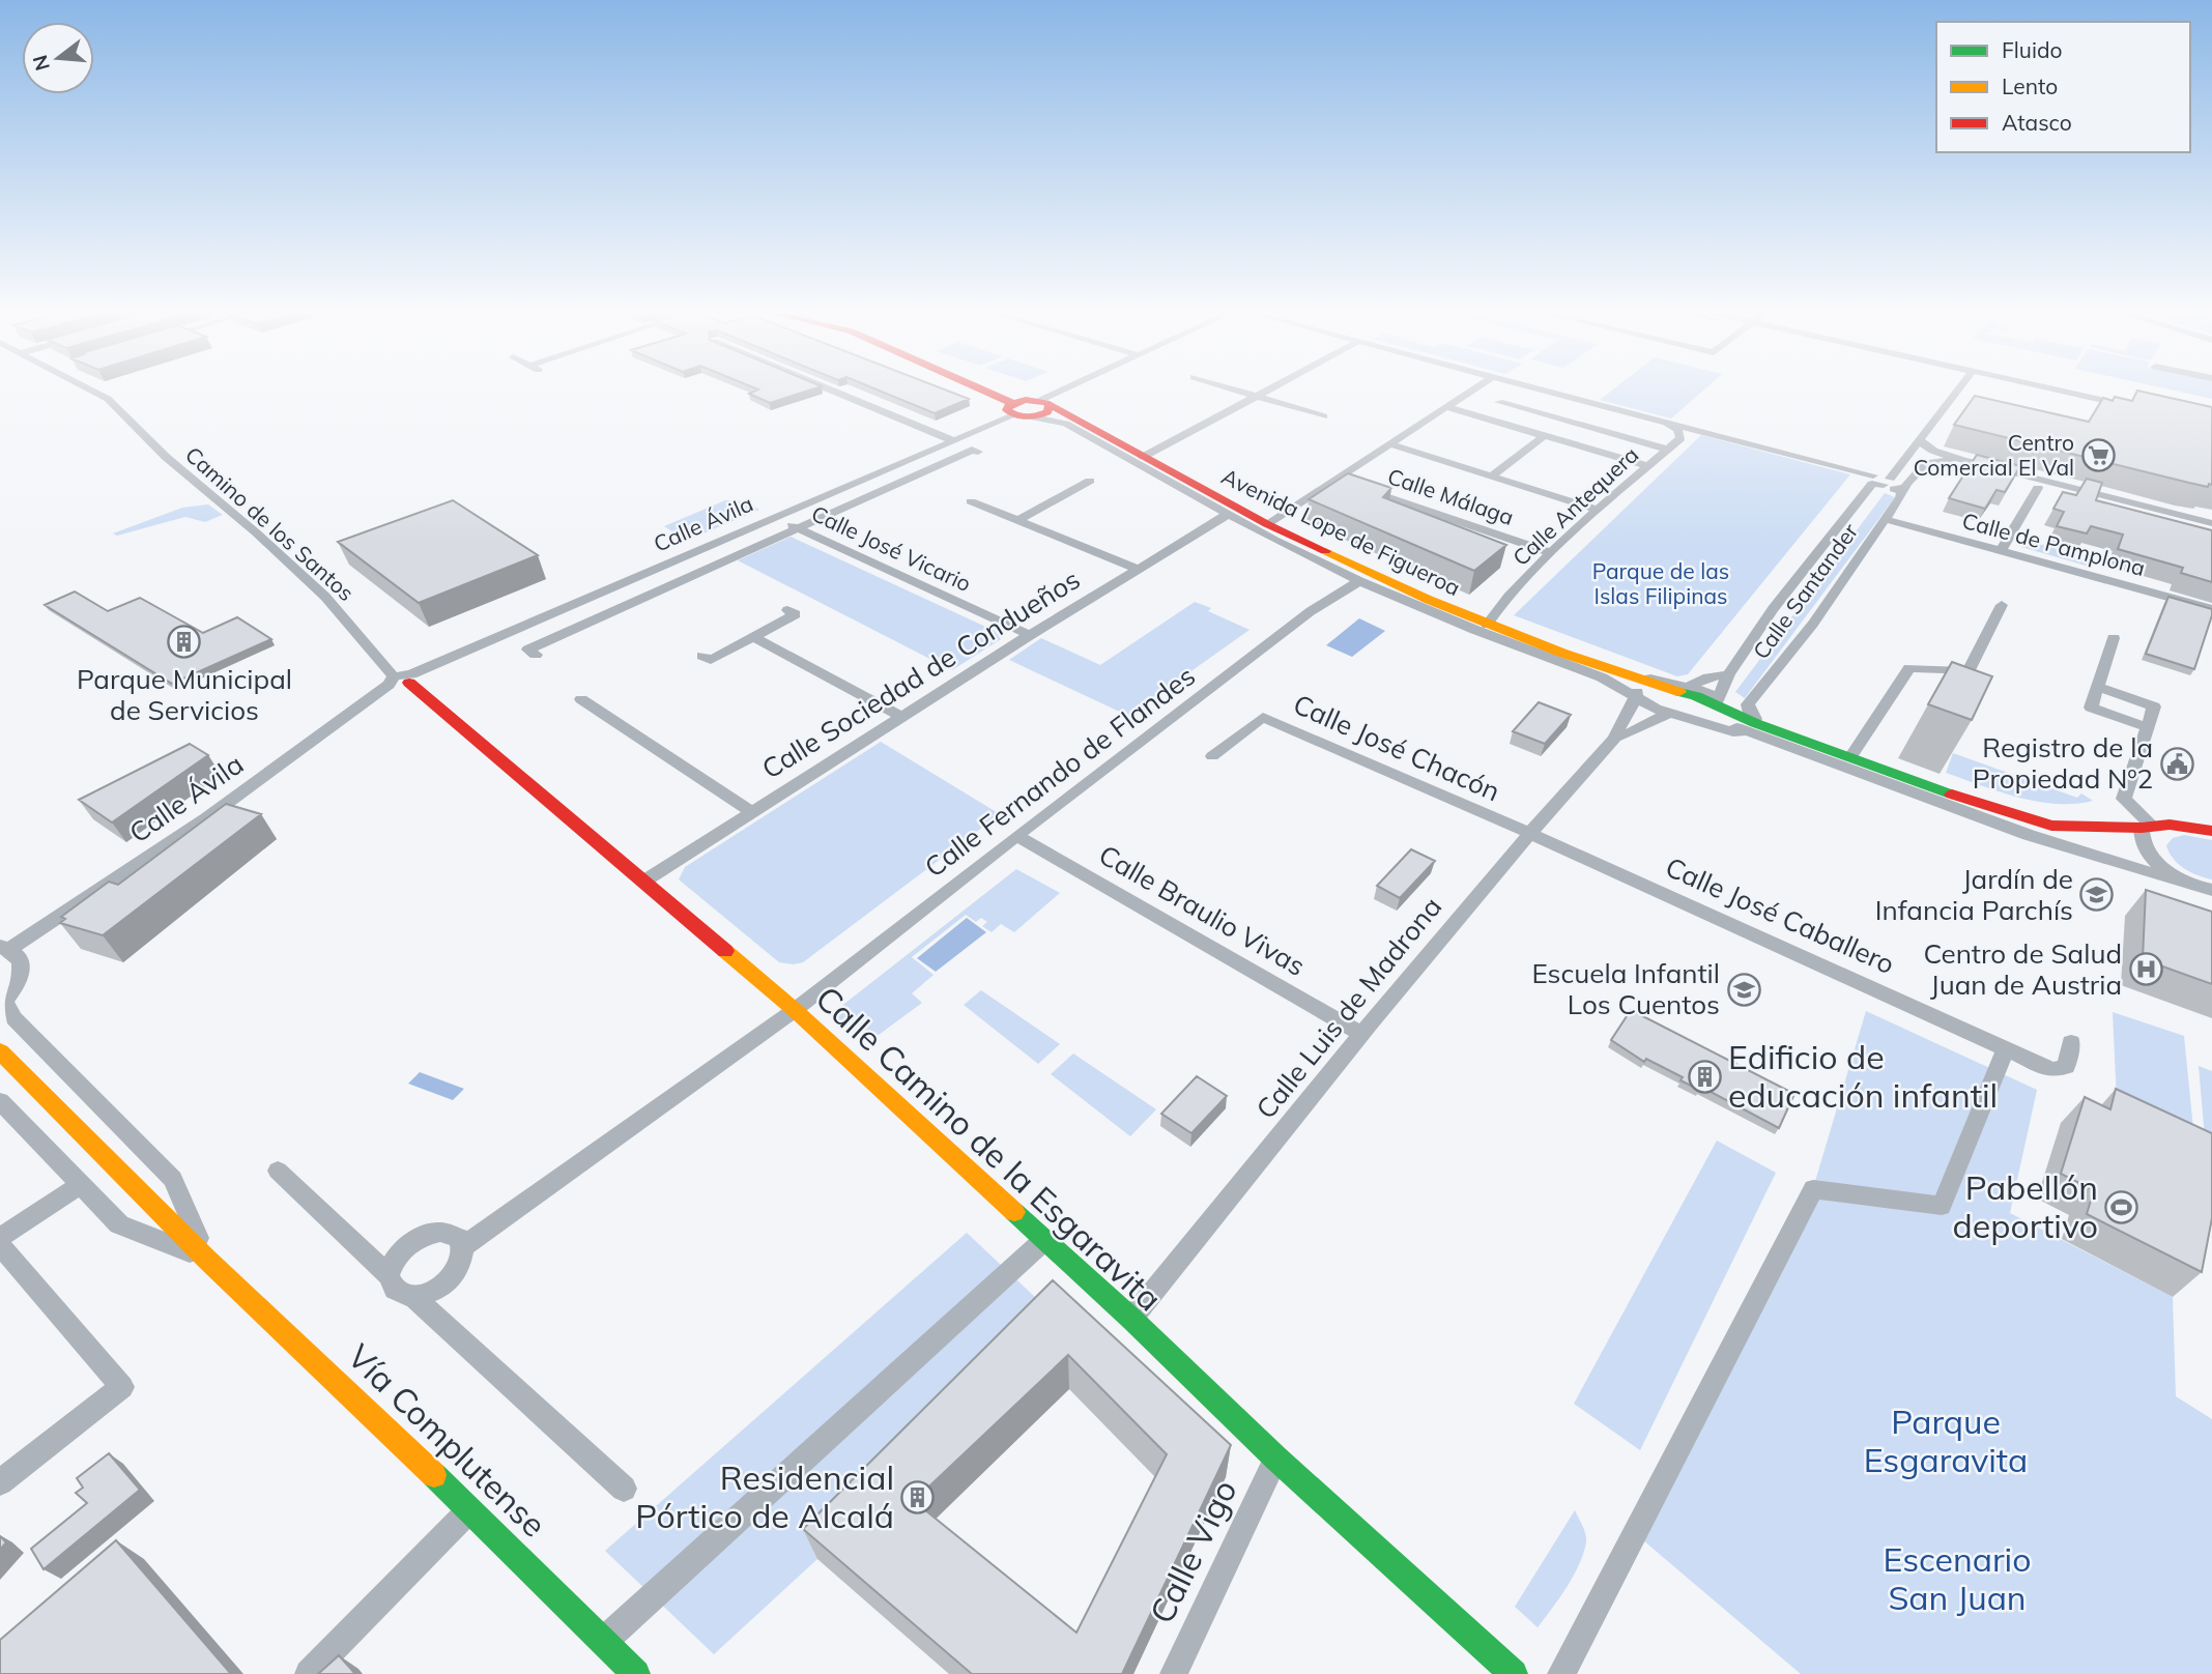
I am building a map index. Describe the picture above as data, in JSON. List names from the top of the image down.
{
  "streets": {
    "street": [
      "Calle Málaga",
      "Calle Antequera",
      "Camino de los Santos",
      "Calle Ávila",
      "Avenida Lope de Figueroa",
      "Calle de Pamplona",
      "Calle José Vicario",
      "Calle Santander",
      "Calle Sociedad de Condueños",
      "Calle José Chacón",
      "Calle Fernando de Flandes",
      "Calle Braulio Vivas",
      "Calle José Caballero",
      "Calle Luis de Madrona",
      "Calle Camino de la Esgaravita",
      "Vía Complutense",
      "Calle Vigo"
    ]
  },
  "crossings": [
    ["Calle Málaga", "Calle Antequera"],
    ["Calle Antequera", "Avenida Lope de Figueroa"],
    ["Camino de los Santos", "Calle Ávila"],
    ["Camino de los Santos", "Calle Camino de la Esgaravita"],
    ["Calle Ávila", "Calle José Vicario"],
    ["Calle Ávila", "Calle Camino de la Esgaravita"],
    ["Avenida Lope de Figueroa", "Calle Santander"],
    ["Avenida Lope de Figueroa", "Calle Sociedad de Condueños"],
    ["Avenida Lope de Figueroa", "Calle Fernando de Flandes"],
    ["Avenida Lope de Figueroa", "Calle Luis de Madrona"],
    ["Calle de Pamplona", "Calle Santander"],
    ["Calle José Vicario", "Calle Sociedad de Condueños"],
    ["Calle Sociedad de Condueños", "Calle Camino de la Esgaravita"],
    ["Calle José Chacón", "Calle José Caballero"],
    ["Calle José Chacón", "Calle Luis de Madrona"],
    ["Calle Fernando de Flandes", "Calle Braulio Vivas"],
    ["Calle Fernando de Flandes", "Calle Camino de la Esgaravita"],
    ["Calle Braulio Vivas", "Calle Luis de Madrona"],
    ["Calle José Caballero", "Calle Luis de Madrona"],
    ["Calle Luis de Madrona", "Calle Camino de la Esgaravita"],
    ["Calle Camino de la Esgaravita", "Calle Vigo"]
  ],
  "parks": ["Parque de las Islas Filipinas", "Parque Esgaravita", "Escenario San Juan"],
  "places": {
    "supermarket": ["Centro Comercial El Val"],
    "building": ["Parque Municipal de Servicios", "Edificio de educación infantil", "Residencial Pórtico de Alcalá"],
    "public building": ["Registro de la Propiedad Nº2"],
    "school or university": ["Jardín de Infancia Parchís", "Escuela Infantil Los Cuentos"],
    "hospital": ["Centro de Salud Juan de Austria"],
    "sports": ["Pabellón deportivo"]
  },
  "legend": ["Fluido", "Lento", "Atasco"],
  "north": "left"
}
